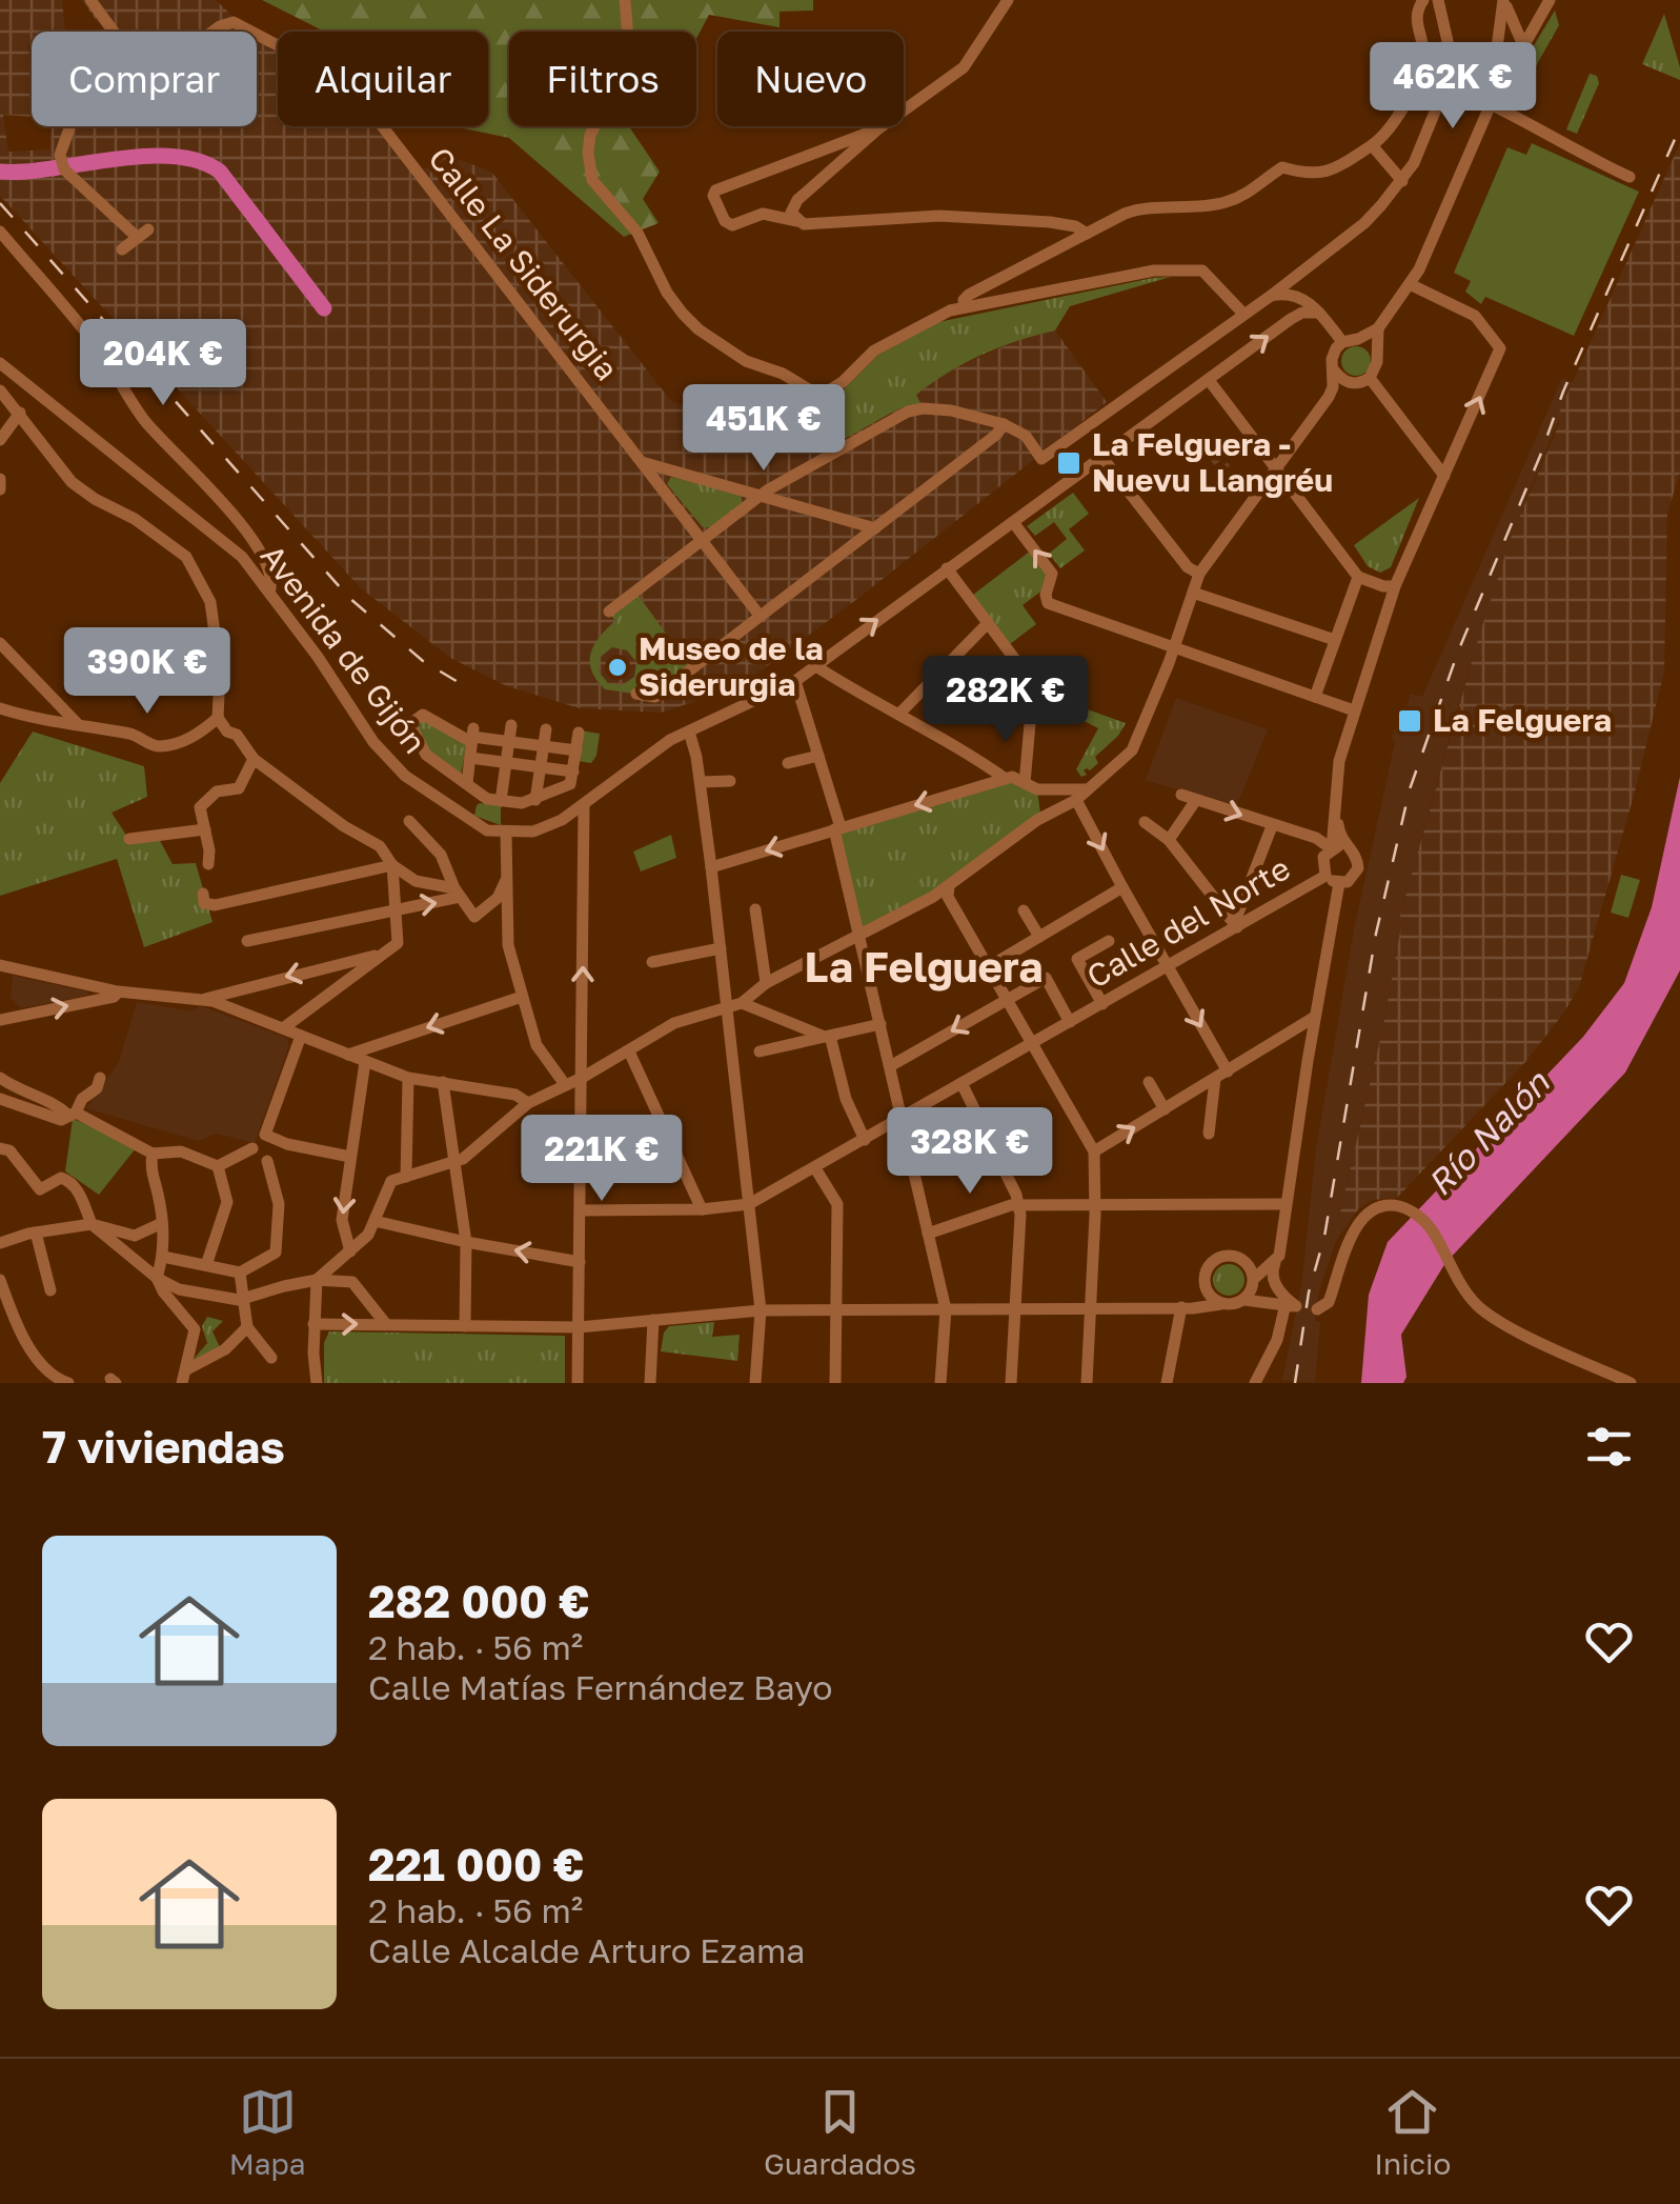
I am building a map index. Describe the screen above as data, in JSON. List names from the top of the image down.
{
  "streets": {
    "street": ["Calle La Siderurgia", "Avenida de Gijón", "Calle del Norte"]
  },
  "districts": ["La Felguera"],
  "water": ["Río Nalón"],
  "places": {
    "transit": ["La Felguera - Nuevu Llangréu", "La Felguera"],
    "other": ["Museo de la Siderurgia"]
  },
  "page": {
    "chip": [
      "Comprar",
      "Alquilar",
      "Filtros",
      "Nuevo"
    ],
    "price": [
      "462K €",
      "204K €",
      "451K €",
      "390K €",
      "282K €",
      "328K €",
      "221K €"
    ],
    "heading": "7 viviendas",
    "list": [
      {
        "name": "282 000 €",
        "note": "2 hab. · 56 m² · Calle Matías Fernández Bayo"
      },
      {
        "name": "221 000 €",
        "note": "2 hab. · 56 m² · Calle Alcalde Arturo Ezama"
      }
    ],
    "tabs": ["Mapa", "Guardados", "Inicio"]
  }
}
